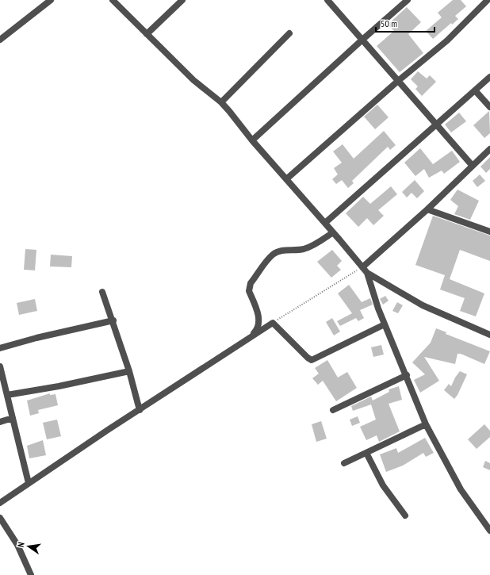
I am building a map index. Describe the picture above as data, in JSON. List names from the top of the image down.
{
  "scale_bar": "50 m",
  "north": "left"
}
